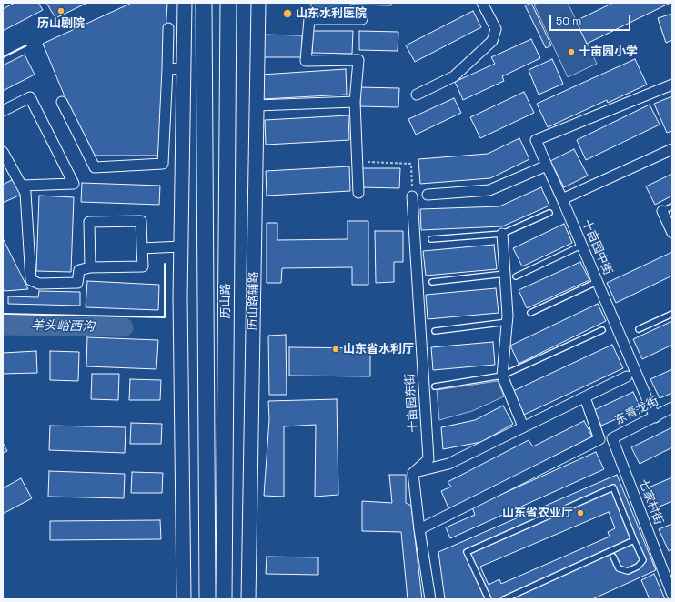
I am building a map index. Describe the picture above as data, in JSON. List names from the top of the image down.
{
  "streets": {
    "main road": ["历山路"],
    "street": [
      "十亩园中街",
      "历山路辅路",
      "十亩园东街",
      "东青龙街",
      "七家村街"
    ]
  },
  "crossings": [
    ["十亩园中街", "东青龙街"],
    ["东青龙街", "七家村街"]
  ],
  "water": ["羊头峪西沟"],
  "places": [
    "历山剧院",
    "山东水利医院",
    "十亩园小学",
    "山东省水利厅",
    "山东省农业厅"
  ],
  "scale_bar": "50 m"
}
